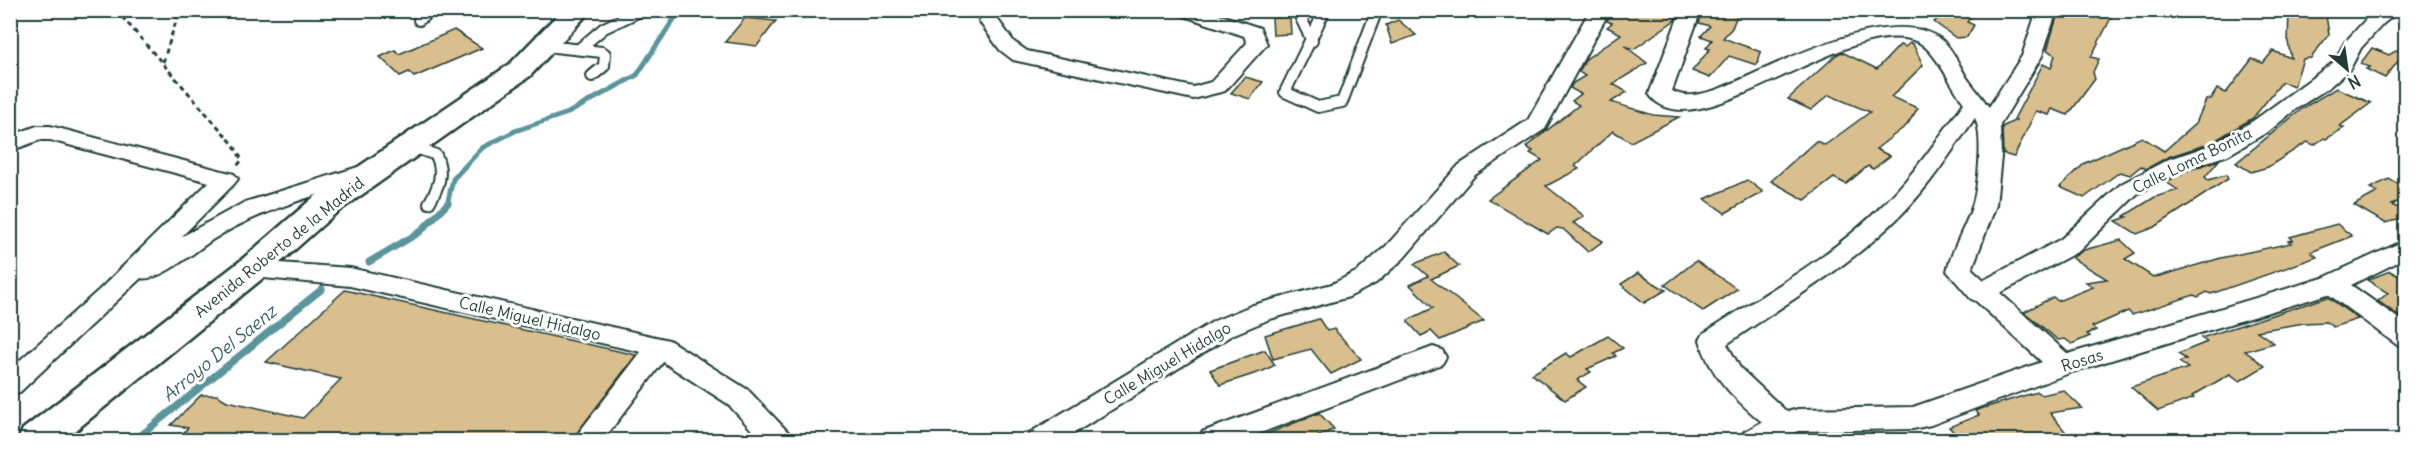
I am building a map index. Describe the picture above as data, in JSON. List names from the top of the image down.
{
  "streets": {
    "main road": ["Avenida Roberto de la Madrid"],
    "street": ["Calle Loma Bonita", "Calle Miguel Hidalgo", "Rosas"]
  },
  "crossings": [
    ["Avenida Roberto de la Madrid", "Calle Miguel Hidalgo"]
  ],
  "water": ["Arroyo Del Saenz"],
  "north": "bottom right"
}
